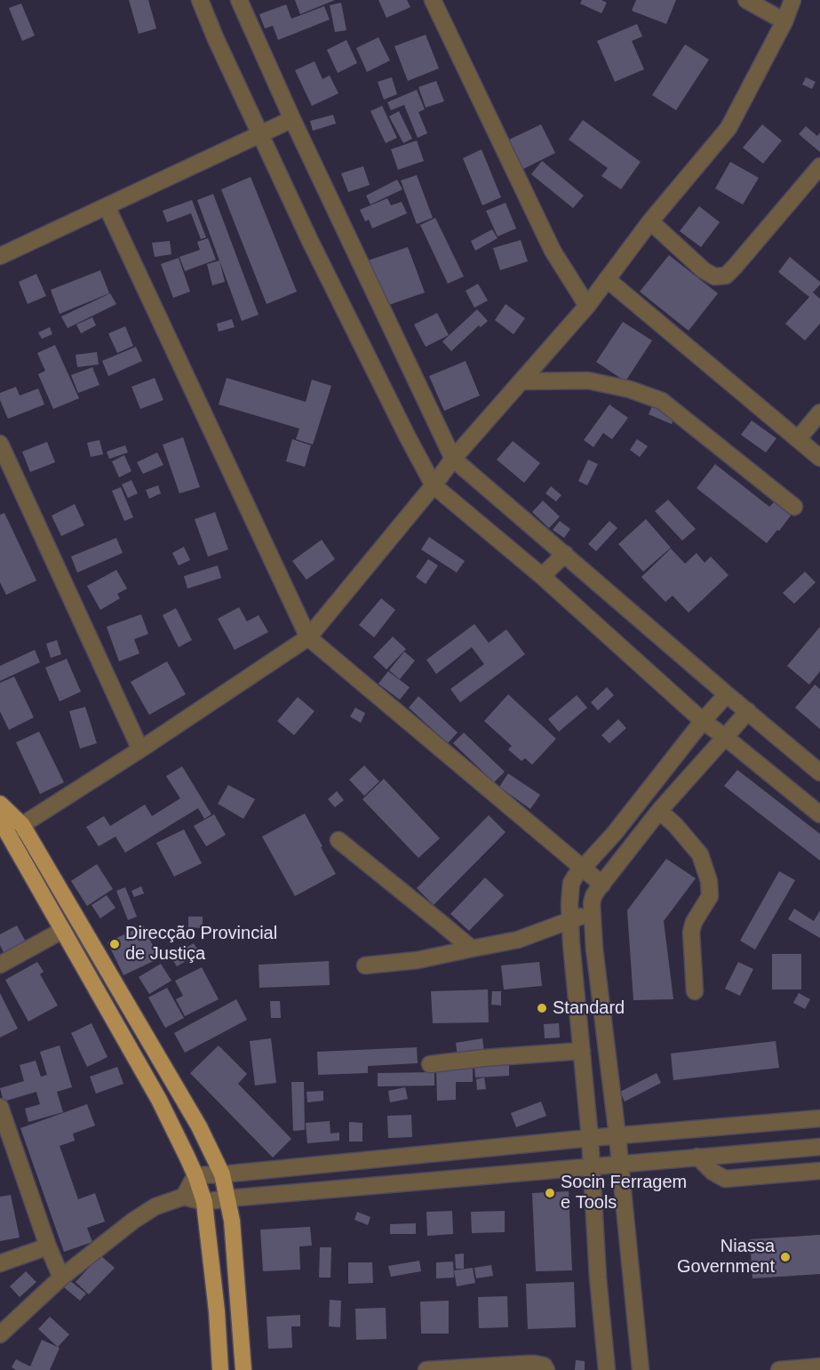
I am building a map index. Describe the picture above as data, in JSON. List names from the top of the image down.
{
  "places": [
    "Direcção Provincial de Justiça",
    "Standard",
    "Socin Ferragem e Tools",
    "Niassa Government"
  ]
}
